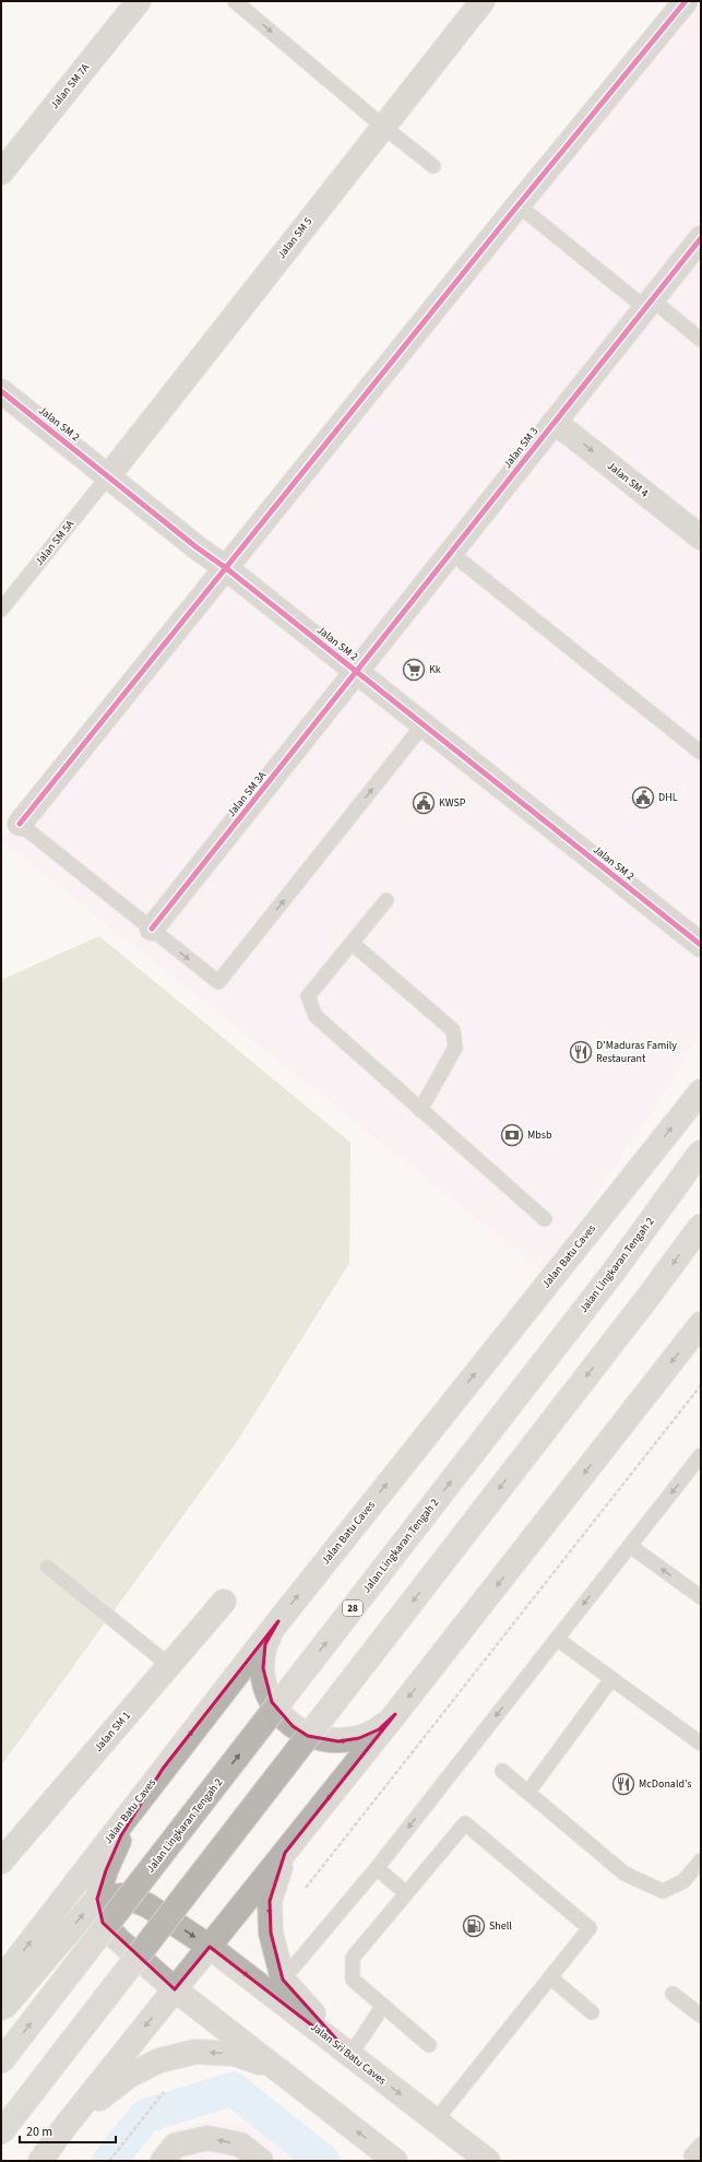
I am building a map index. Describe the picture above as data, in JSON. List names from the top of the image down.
{
  "streets": {
    "highway": ["Jalan Lingkaran Tengah 2", "28"],
    "main road": ["Jalan Batu Caves", "Jalan Sri Batu Caves"],
    "street": [
      "Jalan SM 7A",
      "Jalan SM 5",
      "Jalan SM 2",
      "Jalan SM 3",
      "Jalan SM 4",
      "Jalan SM 3A",
      "Jalan SM 1"
    ],
    "lane": ["Jalan SM 5A"]
  },
  "crossings": [
    ["Jalan SM 5", "Jalan SM 2"],
    ["Jalan SM 5", "Jalan SM 5A"],
    ["Jalan SM 2", "Jalan SM 3"],
    ["Jalan SM 2", "Jalan SM 5A"],
    ["Jalan SM 2", "Jalan SM 3A"],
    ["Jalan SM 3", "Jalan SM 4"],
    ["Jalan SM 3", "Jalan SM 3A"]
  ],
  "one_way": ["Jalan SM 4"],
  "places": {
    "supermarket": ["Kk"],
    "public building": ["DHL", "KWSP"],
    "restaurant": ["D'Maduras Family Restaurant", "McDonald's"],
    "bank": ["Mbsb"],
    "fuel station": ["Shell"]
  },
  "scale_bar": "20 m"
}
